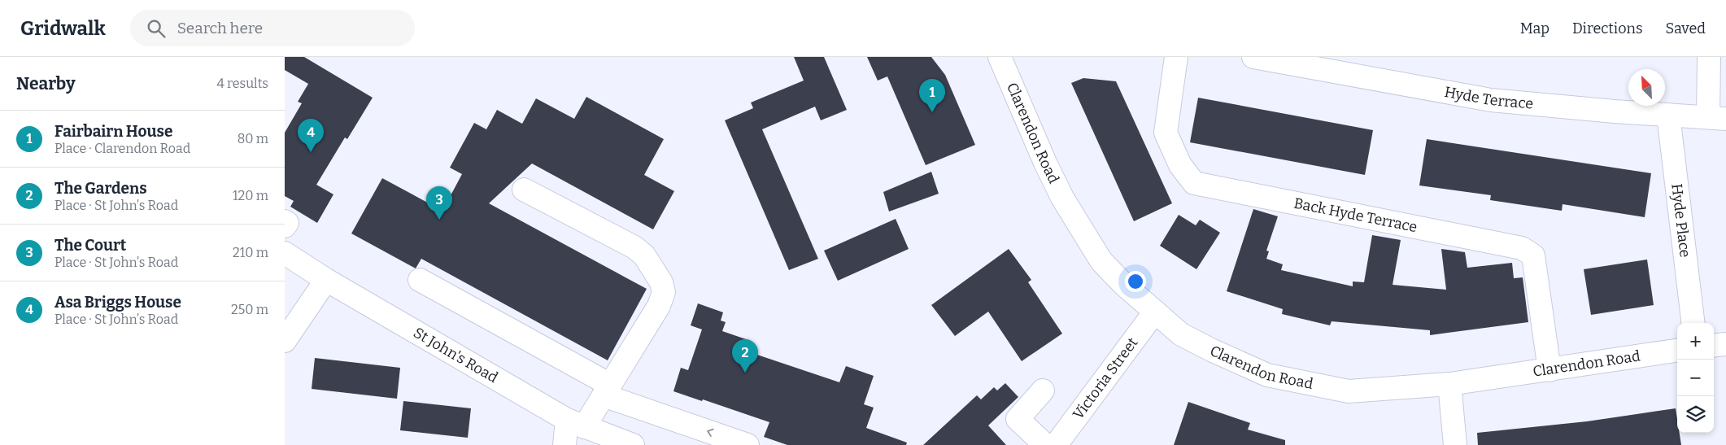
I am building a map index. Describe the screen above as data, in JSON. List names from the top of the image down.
{
  "streets": {
    "street": [
      "Hyde Terrace",
      "Clarendon Road",
      "Back Hyde Terrace",
      "Hyde Place",
      "St John's Road",
      "Victoria Street"
    ]
  },
  "crossings": [
    ["Hyde Terrace", "Hyde Place"],
    ["Clarendon Road", "Back Hyde Terrace"],
    ["Clarendon Road", "Victoria Street"]
  ],
  "north": "top left",
  "page": {
    "header": "Gridwalk",
    "search": "Search here",
    "nav": ["Map", "Directions", "Saved"],
    "heading": ["Nearby", "4 results"],
    "pins": [
      "1",
      "4",
      "3",
      "2"
    ],
    "list": [
      {
        "mark": "1",
        "name": "Fairbairn House",
        "note": "Place · Clarendon Road",
        "value": "80 m"
      },
      {
        "mark": "2",
        "name": "The Gardens",
        "note": "Place · St John's Road",
        "value": "120 m"
      },
      {
        "mark": "3",
        "name": "The Court",
        "note": "Place · St John's Road",
        "value": "210 m"
      },
      {
        "mark": "4",
        "name": "Asa Briggs House",
        "note": "Place · St John's Road",
        "value": "250 m"
      }
    ],
    "map_buttons": ["+", "−"]
  }
}
